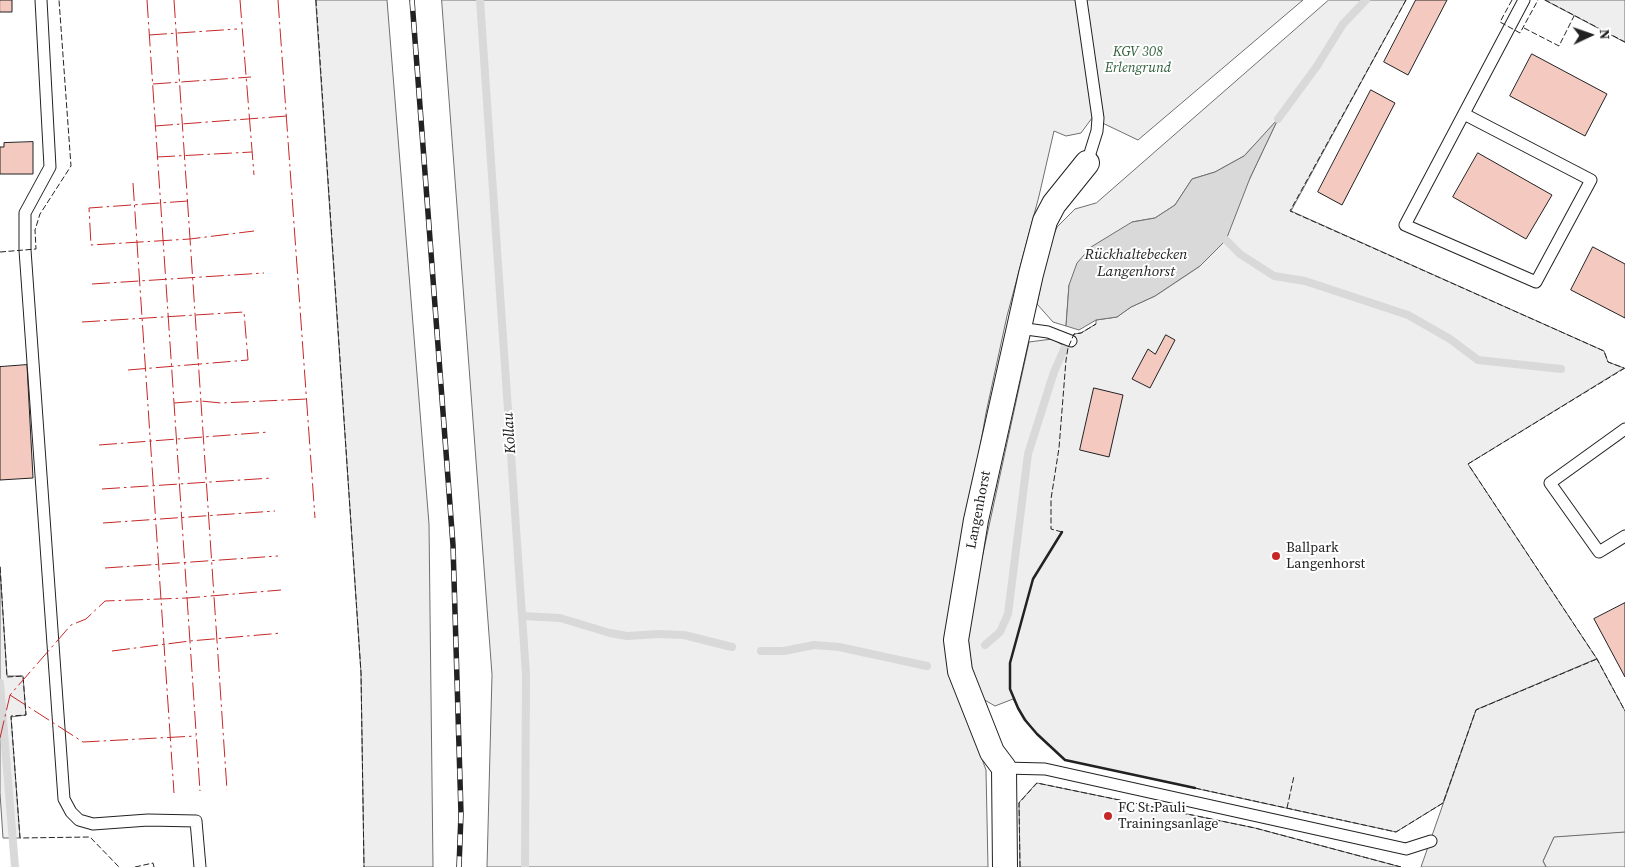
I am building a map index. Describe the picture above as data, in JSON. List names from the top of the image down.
{
  "streets": {
    "street": ["Langenhorst"]
  },
  "water": ["Rückhaltebecken Langenhorst", "Kollau"],
  "parks": ["KGV 308 Erlengrund"],
  "places": ["Ballpark Langenhorst", "FC St.Pauli Trainingsanlage"],
  "north": "right"
}
